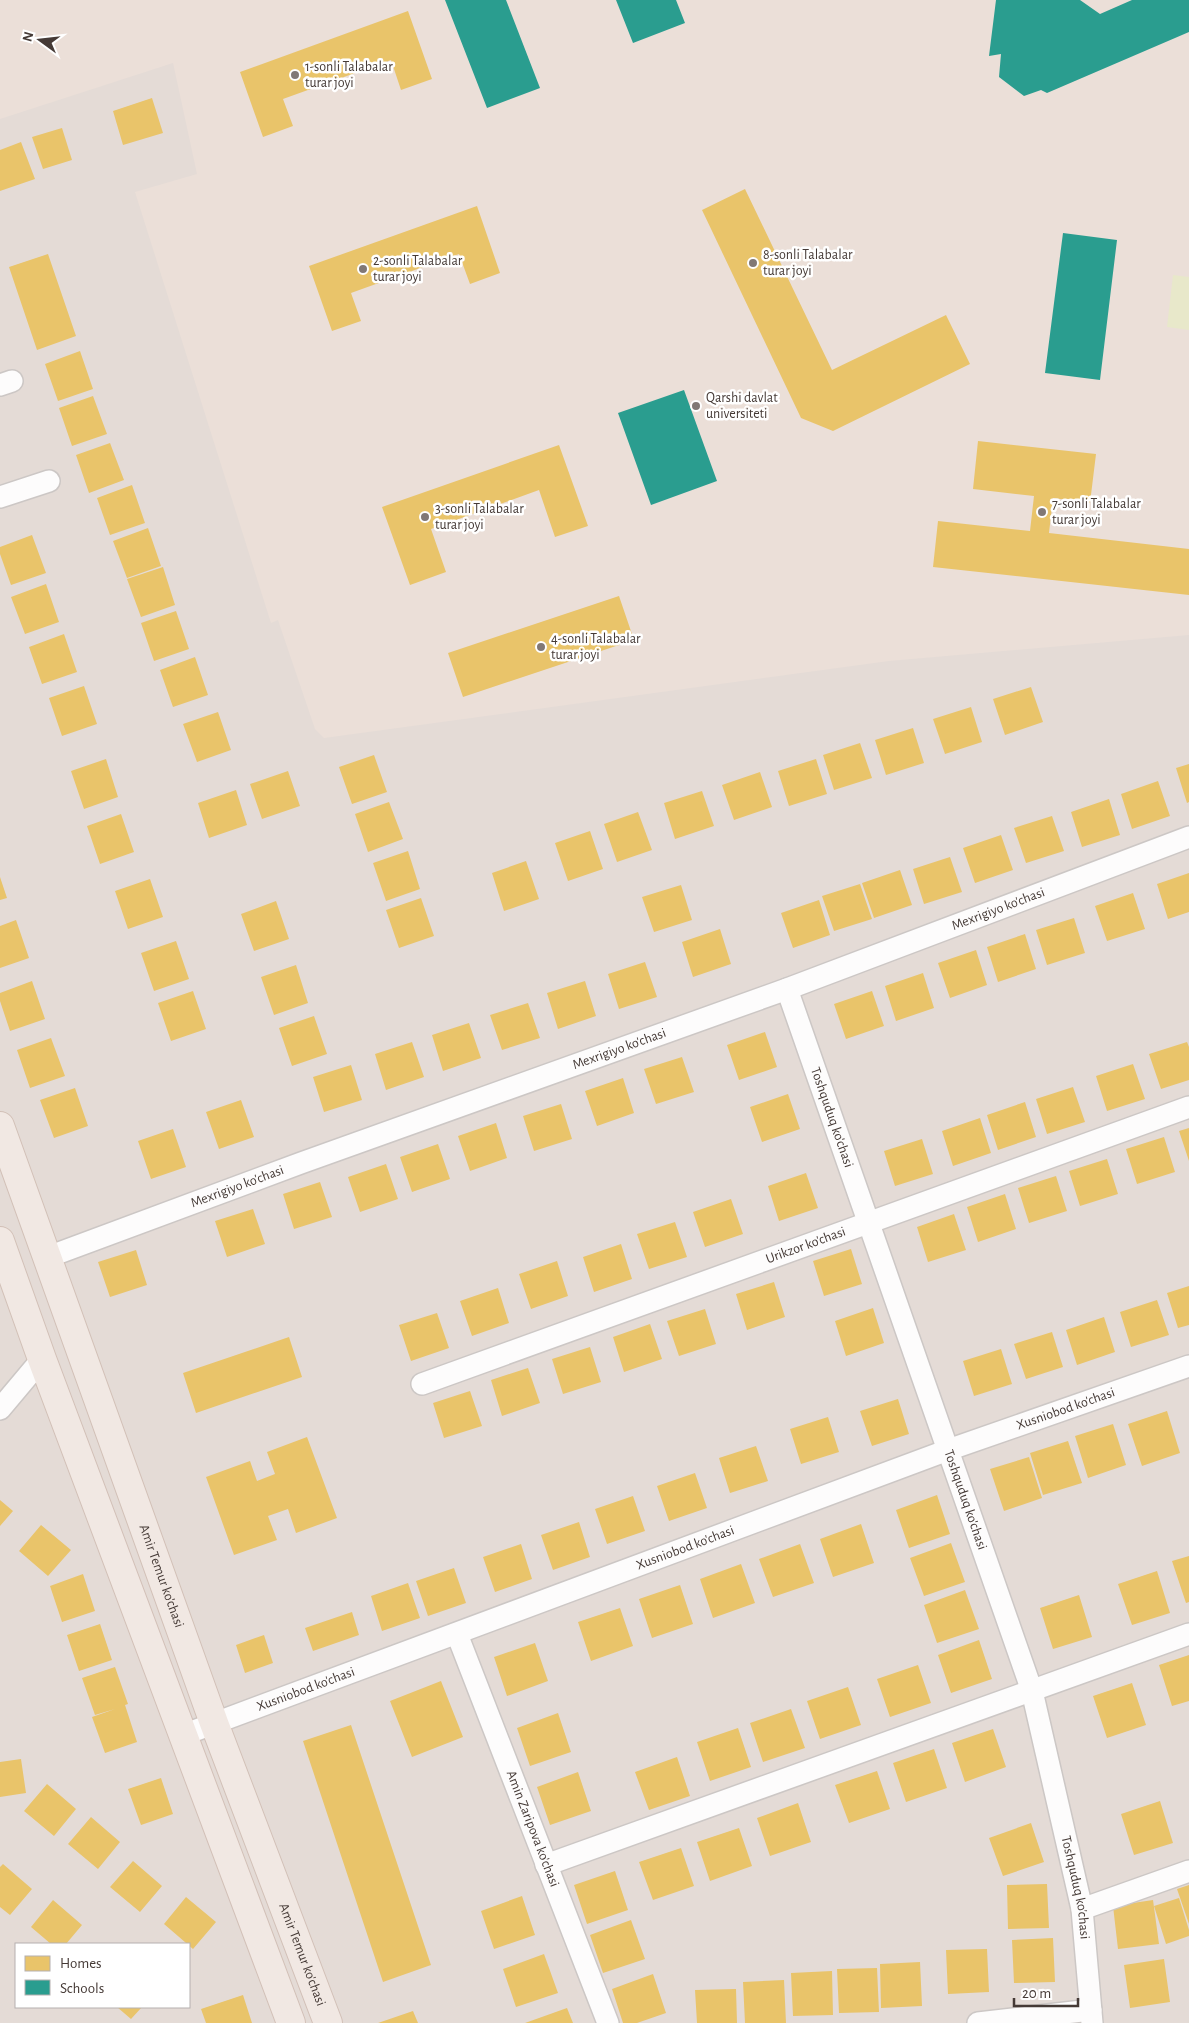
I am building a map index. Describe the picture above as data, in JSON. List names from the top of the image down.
{
  "streets": {
    "main road": ["Amir Temur ko'chasi"],
    "street": [
      "Mexrigiyo ko'chasi",
      "Toshquduq ko'chasi",
      "Urikzor ko'chasi",
      "Xusniobod ko'chasi",
      "Amin Zaripova ko'chasi"
    ]
  },
  "crossings": [
    ["Mexrigiyo ko'chasi", "Toshquduq ko'chasi"],
    ["Mexrigiyo ko'chasi", "Amir Temur ko'chasi"],
    ["Toshquduq ko'chasi", "Urikzor ko'chasi"],
    ["Toshquduq ko'chasi", "Xusniobod ko'chasi"],
    ["Xusniobod ko'chasi", "Amir Temur ko'chasi"],
    ["Xusniobod ko'chasi", "Amin Zaripova ko'chasi"]
  ],
  "places": [
    "1-sonli Talabalar turar joyi",
    "8-sonli Talabalar turar joyi",
    "2-sonli Talabalar turar joyi",
    "Qarshi davlat universiteti",
    "7-sonli Talabalar turar joyi",
    "3-sonli Talabalar turar joyi",
    "4-sonli Talabalar turar joyi"
  ],
  "legend": ["Homes", "Schools"],
  "scale_bar": "20 m",
  "north": "left"
}
